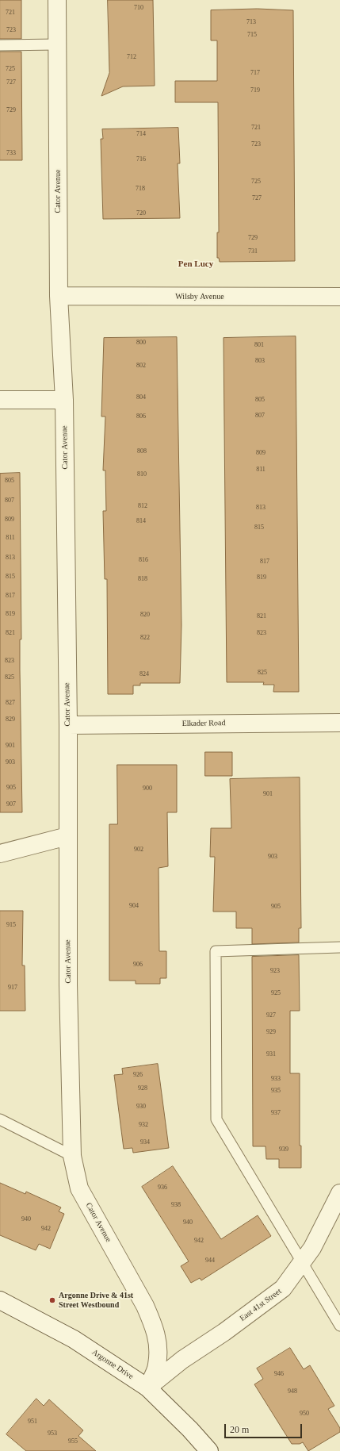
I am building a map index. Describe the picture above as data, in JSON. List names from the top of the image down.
{
  "streets": {
    "street": [
      "Cator Avenue",
      "Wilsby Avenue",
      "Elkader Road",
      "East 41st Street",
      "Argonne Drive"
    ]
  },
  "crossings": [
    ["Cator Avenue", "Wilsby Avenue"],
    ["Cator Avenue", "Elkader Road"],
    ["Cator Avenue", "East 41st Street"],
    ["Cator Avenue", "Argonne Drive"],
    ["East 41st Street", "Argonne Drive"]
  ],
  "districts": ["Pen Lucy"],
  "places": ["Argonne Drive & 41st Street Westbound"],
  "house_numbers": [
    "710",
    "721",
    "713",
    "723",
    "715",
    "712",
    "725",
    "717",
    "727",
    "719",
    "729",
    "721",
    "714",
    "723",
    "733",
    "716",
    "725",
    "718",
    "727",
    "720",
    "729",
    "731",
    "800",
    "801",
    "803",
    "802",
    "804",
    "805",
    "807",
    "806",
    "808",
    "809",
    "811",
    "810",
    "805",
    "807",
    "812",
    "813",
    "809",
    "814",
    "815",
    "811",
    "813",
    "816",
    "817",
    "815",
    "819",
    "818",
    "817",
    "819",
    "820",
    "821",
    "821",
    "823",
    "822",
    "823",
    "825",
    "824",
    "825",
    "827",
    "829",
    "901",
    "903",
    "905",
    "900",
    "901",
    "907",
    "902",
    "903",
    "904",
    "905",
    "915",
    "906",
    "923",
    "917",
    "925",
    "927",
    "929",
    "931",
    "926",
    "933",
    "928",
    "935",
    "930",
    "937",
    "932",
    "934",
    "939",
    "936",
    "938",
    "940",
    "940",
    "942",
    "942",
    "944",
    "946",
    "948",
    "950",
    "951",
    "953",
    "955"
  ],
  "scale_bar": "20 m"
}
